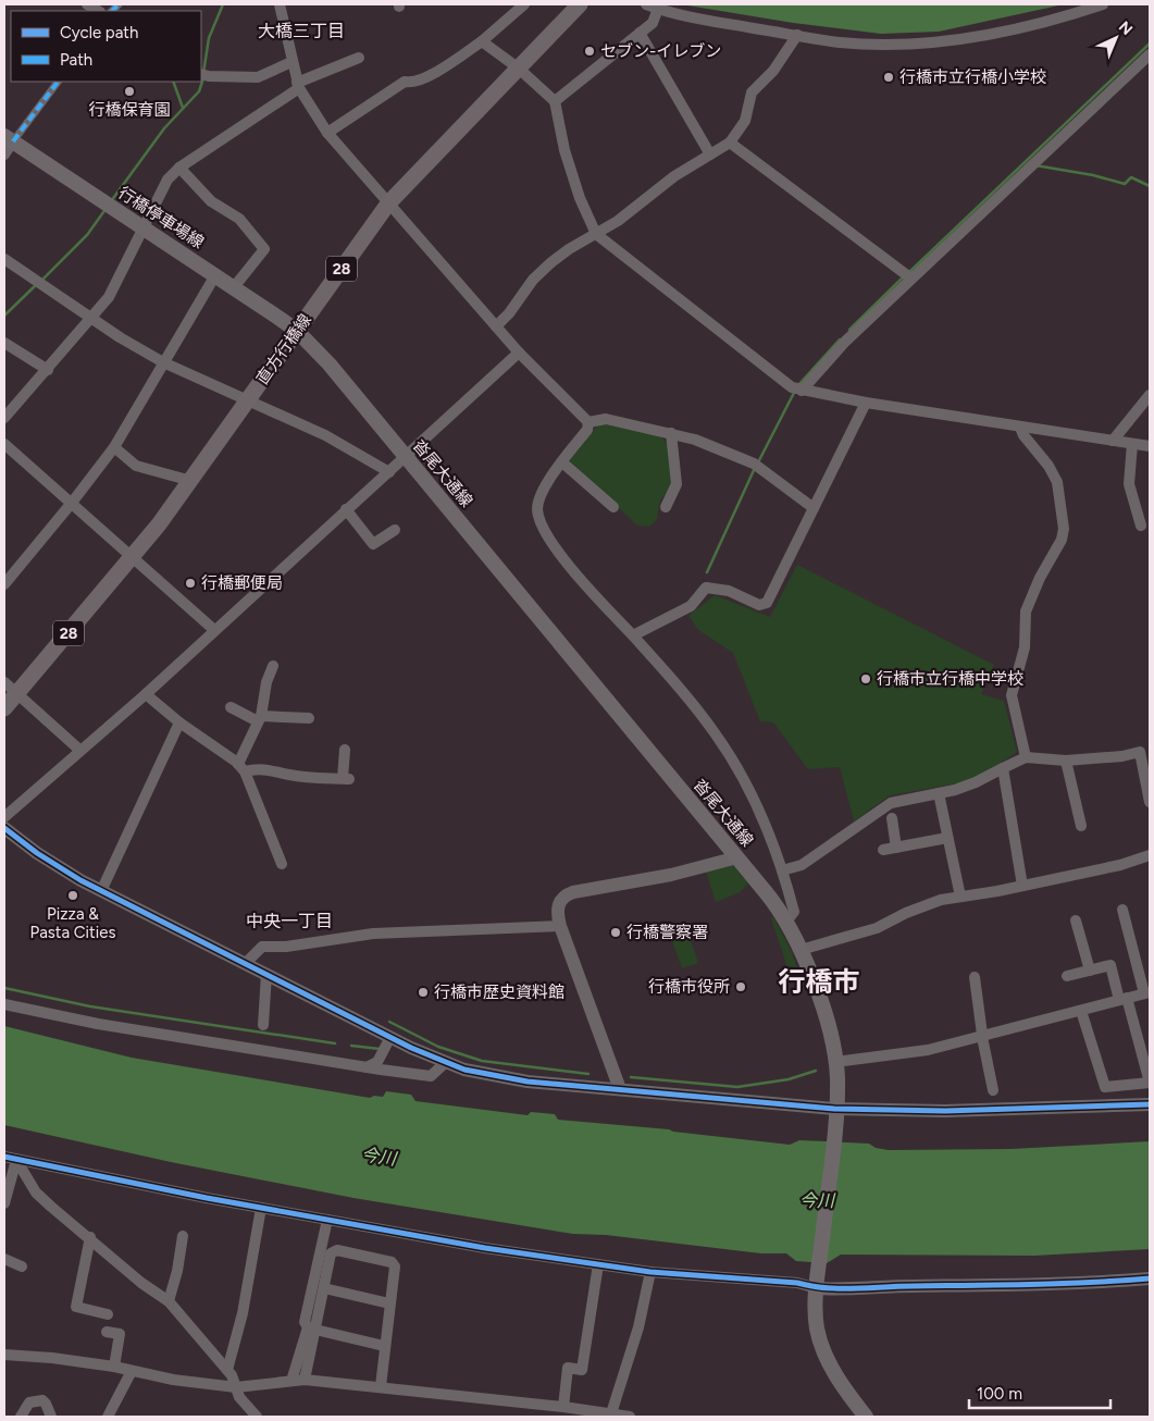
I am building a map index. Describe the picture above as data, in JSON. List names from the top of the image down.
{
  "streets": {
    "main road": [
      "行橋停車場線",
      "28",
      "直方行橋線",
      "沓尾大通線"
    ]
  },
  "crossings": [
    ["行橋停車場線", "直方行橋線"],
    ["行橋停車場線", "沓尾大通線"],
    ["直方行橋線", "沓尾大通線"]
  ],
  "districts": ["大橋三丁目", "中央一丁目", "行橋市"],
  "water": ["今川"],
  "places": [
    "セブン-イレブン",
    "行橋市立行橋小学校",
    "行橋保育園",
    "行橋郵便局",
    "行橋市立行橋中学校",
    "Pizza & Pasta Cities",
    "行橋警察署",
    "行橋市役所",
    "行橋市歴史資料館"
  ],
  "legend": ["Cycle path", "Path"],
  "scale_bar": "100 m",
  "north": "top right"
}
